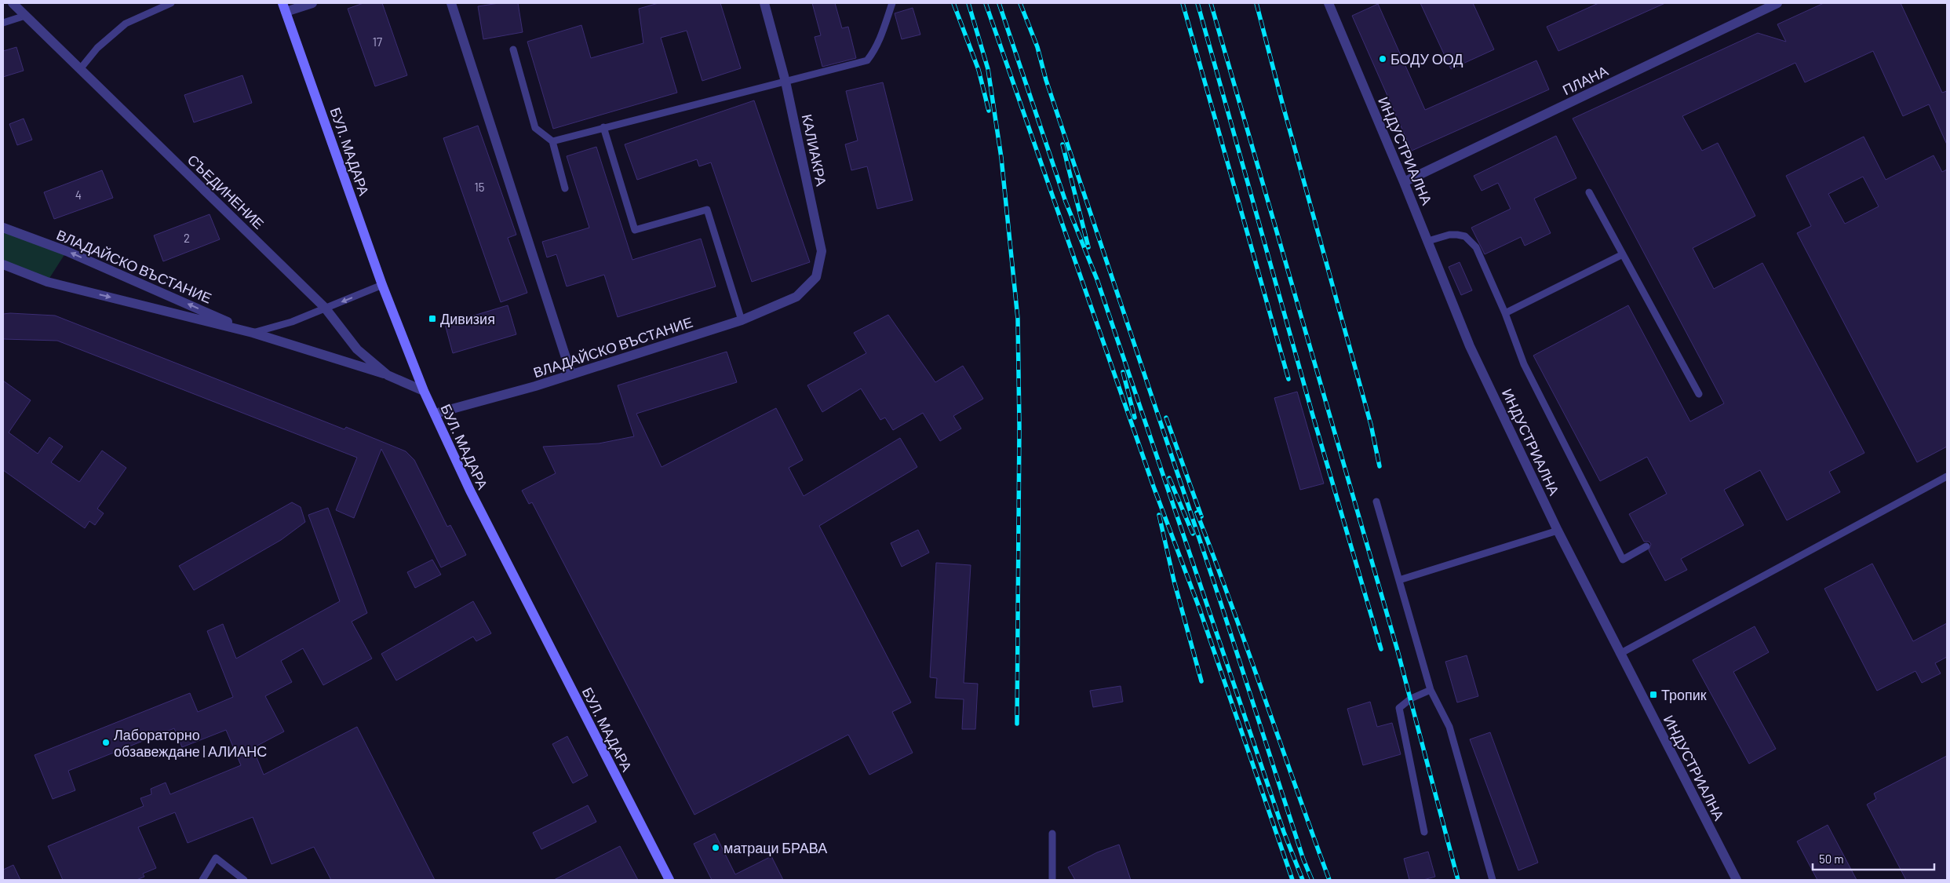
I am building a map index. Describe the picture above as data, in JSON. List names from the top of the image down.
{
  "streets": {
    "main road": ["БУЛ. МАДАРА"],
    "street": [
      "ПЛАНА",
      "КАЛИАКРА",
      "ИНДУСТРИАЛНА",
      "СЪЕДИНЕНИЕ",
      "ВЛАДАЙСКО ВЪСТАНИЕ"
    ]
  },
  "crossings": [
    ["ПЛАНА", "ИНДУСТРИАЛНА"],
    ["КАЛИАКРА", "ВЛАДАЙСКО ВЪСТАНИЕ"],
    ["БУЛ. МАДАРА", "СЪЕДИНЕНИЕ"],
    ["БУЛ. МАДАРА", "ВЛАДАЙСКО ВЪСТАНИЕ"],
    ["СЪЕДИНЕНИЕ", "ВЛАДАЙСКО ВЪСТАНИЕ"]
  ],
  "places": {
    "other": ["БОДУ ООД", "Лабораторно обзавеждане | АЛИАНС", "матраци БРАВА"],
    "transit": ["Дивизия", "Тропик"]
  },
  "house_numbers": [
    "17",
    "15",
    "4",
    "2"
  ],
  "scale_bar": "50 m"
}
